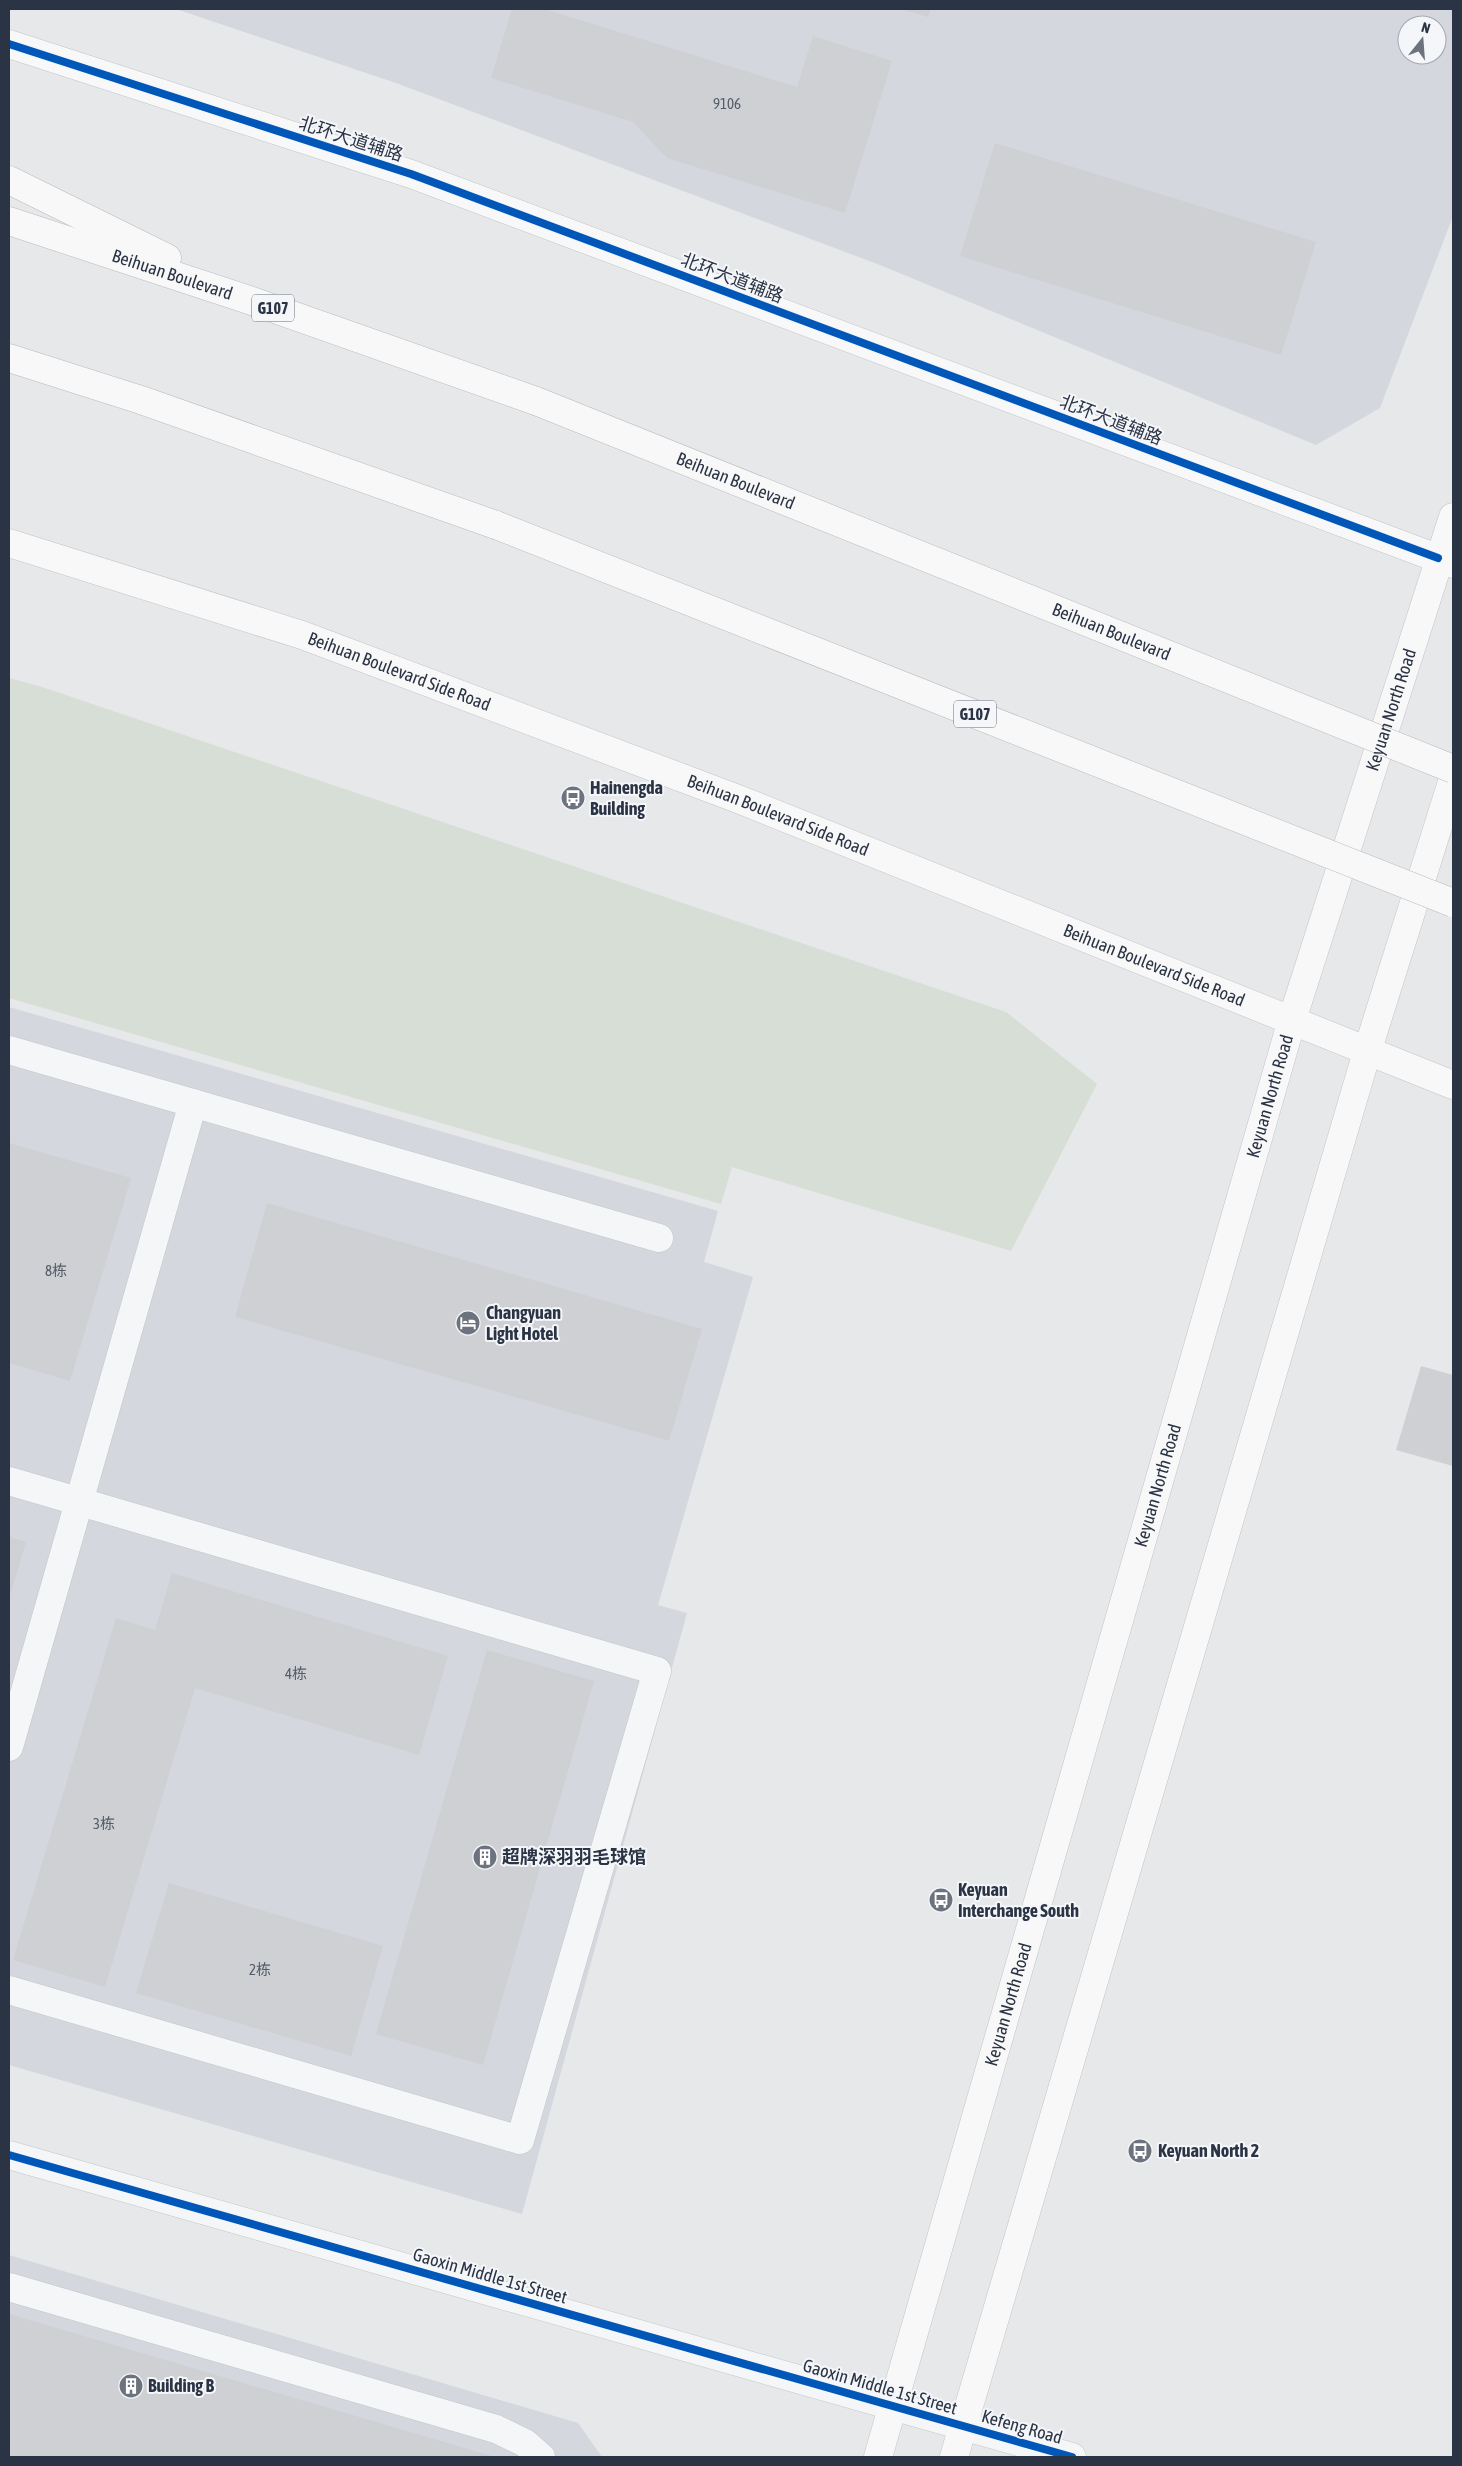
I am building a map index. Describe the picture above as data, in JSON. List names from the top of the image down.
{
  "streets": {
    "main road": [
      "北环大道辅路",
      "Beihuan Boulevard",
      "G107",
      "Beihuan Boulevard Side Road",
      "Keyuan North Road"
    ],
    "street": ["Gaoxin Middle 1st Street", "Kefeng Road"]
  },
  "crossings": [
    ["北环大道辅路", "Keyuan North Road"],
    ["Beihuan Boulevard Side Road", "Keyuan North Road"],
    ["Keyuan North Road", "Gaoxin Middle 1st Street"],
    ["Gaoxin Middle 1st Street", "Kefeng Road"]
  ],
  "places": {
    "bus stop": ["Hainengda Building", "Keyuan Interchange South", "Keyuan North 2"],
    "hotel": ["Changyuan Light Hotel"],
    "building": ["超牌深羽羽毛球馆", "Building B"]
  },
  "house_numbers": [
    "9106",
    "8栋",
    "4栋",
    "3栋",
    "2栋"
  ],
  "north": "top"
}
